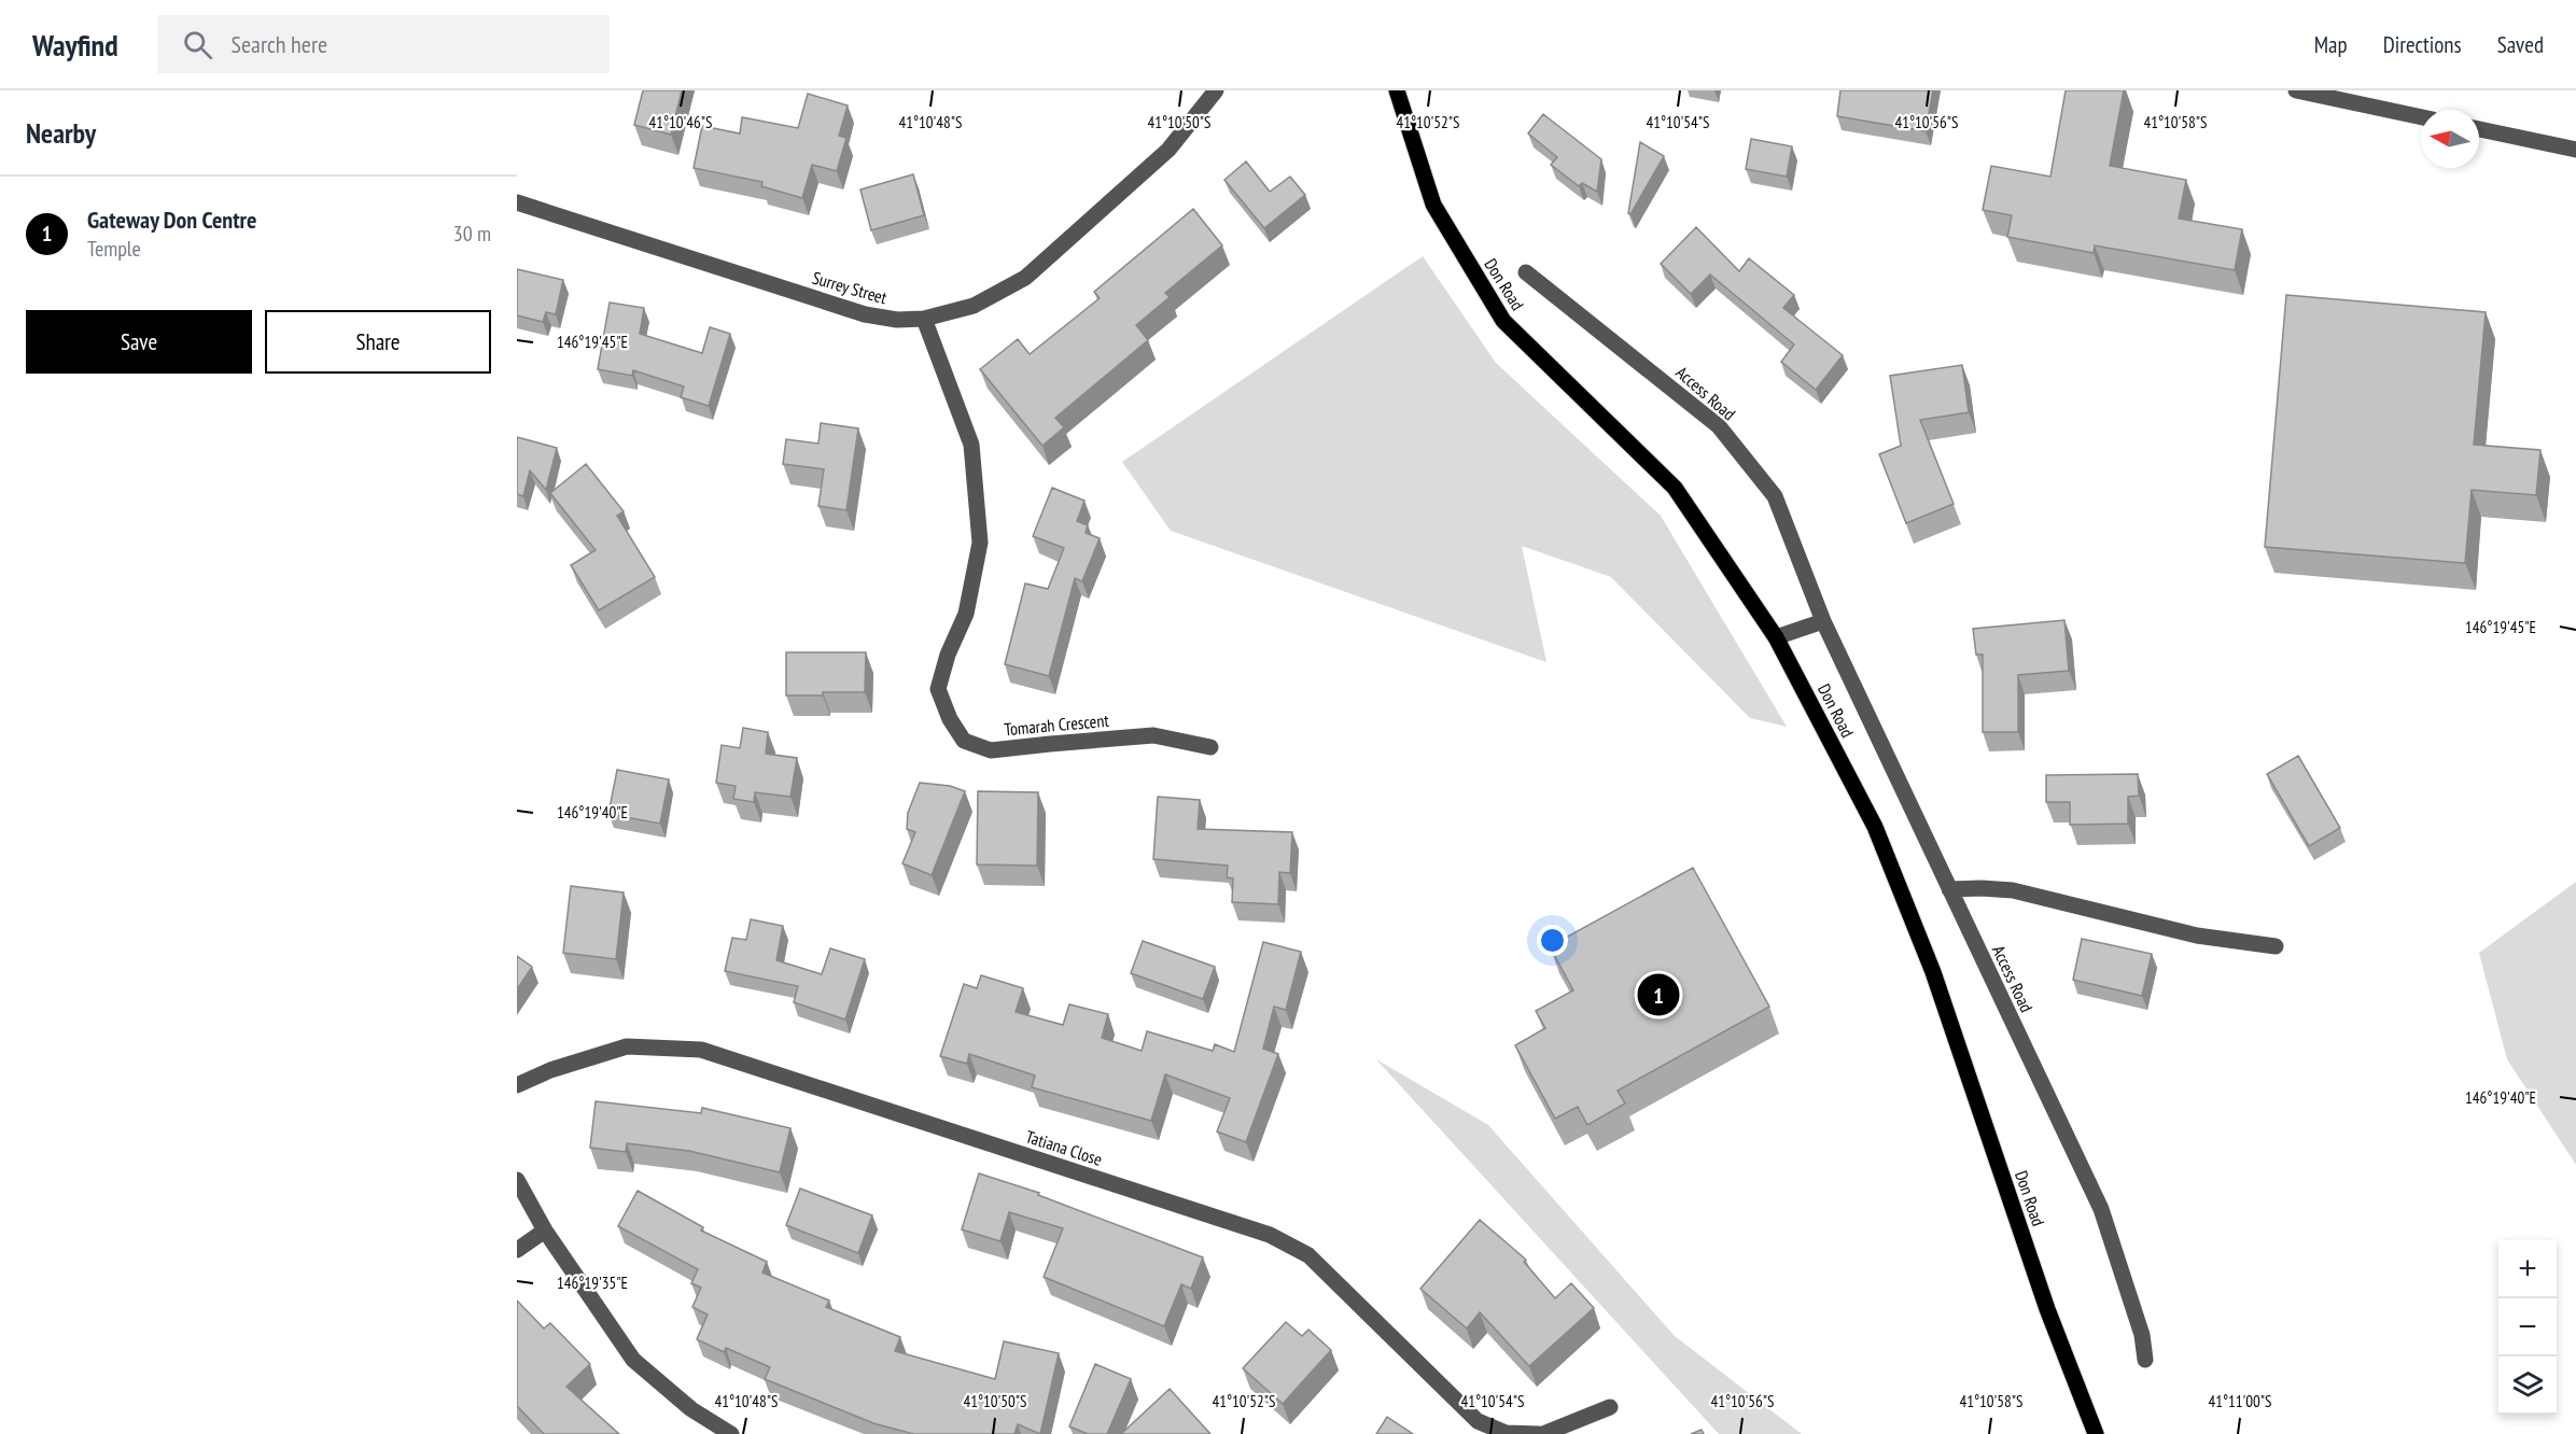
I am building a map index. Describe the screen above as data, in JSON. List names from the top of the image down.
{
  "streets": {
    "main road": ["Don Road"],
    "street": [
      "Surrey Street",
      "Access Road",
      "Tomarah Crescent",
      "Tatiana Close"
    ]
  },
  "crossings": [
    ["Surrey Street", "Tomarah Crescent"]
  ],
  "north": "left",
  "page": {
    "header": "Wayfind",
    "search": "Search here",
    "nav": ["Map", "Directions", "Saved"],
    "heading": "Nearby",
    "list": [
      {
        "mark": "1",
        "name": "Gateway Don Centre",
        "note": "Temple",
        "value": "30 m"
      }
    ],
    "buttons": ["Save", "Share"],
    "pins": "1",
    "map_buttons": ["+", "−"]
  },
  "coordinates": [
    "41°10'46\"S",
    "41°10'48\"S",
    "41°10'50\"S",
    "41°10'52\"S",
    "41°10'54\"S",
    "41°10'56\"S",
    "41°10'58\"S",
    "146°19'45\"E",
    "146°19'40\"E",
    "146°19'35\"E",
    "41°11'00\"S"
  ]
}
